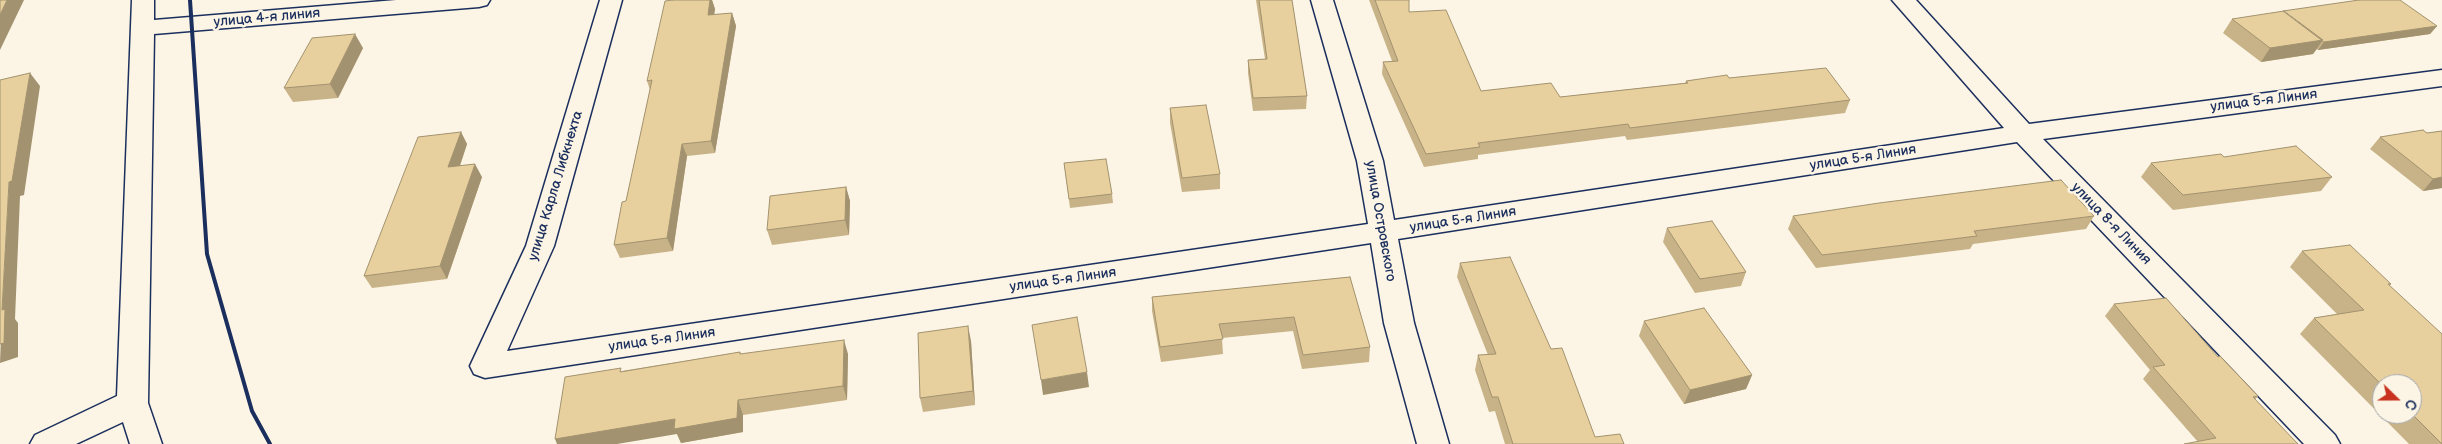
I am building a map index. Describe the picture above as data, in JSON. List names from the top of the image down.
{
  "streets": {
    "street": [
      "улица 4-я линия",
      "улица 5-я Линия",
      "улица Карла Либкнехта",
      "улица Островского",
      "улица 8-я Линия"
    ]
  },
  "crossings": [
    ["улица 5-я Линия", "улица Карла Либкнехта"],
    ["улица 5-я Линия", "улица Островского"],
    ["улица 5-я Линия", "улица 8-я Линия"]
  ],
  "north": "right"
}
